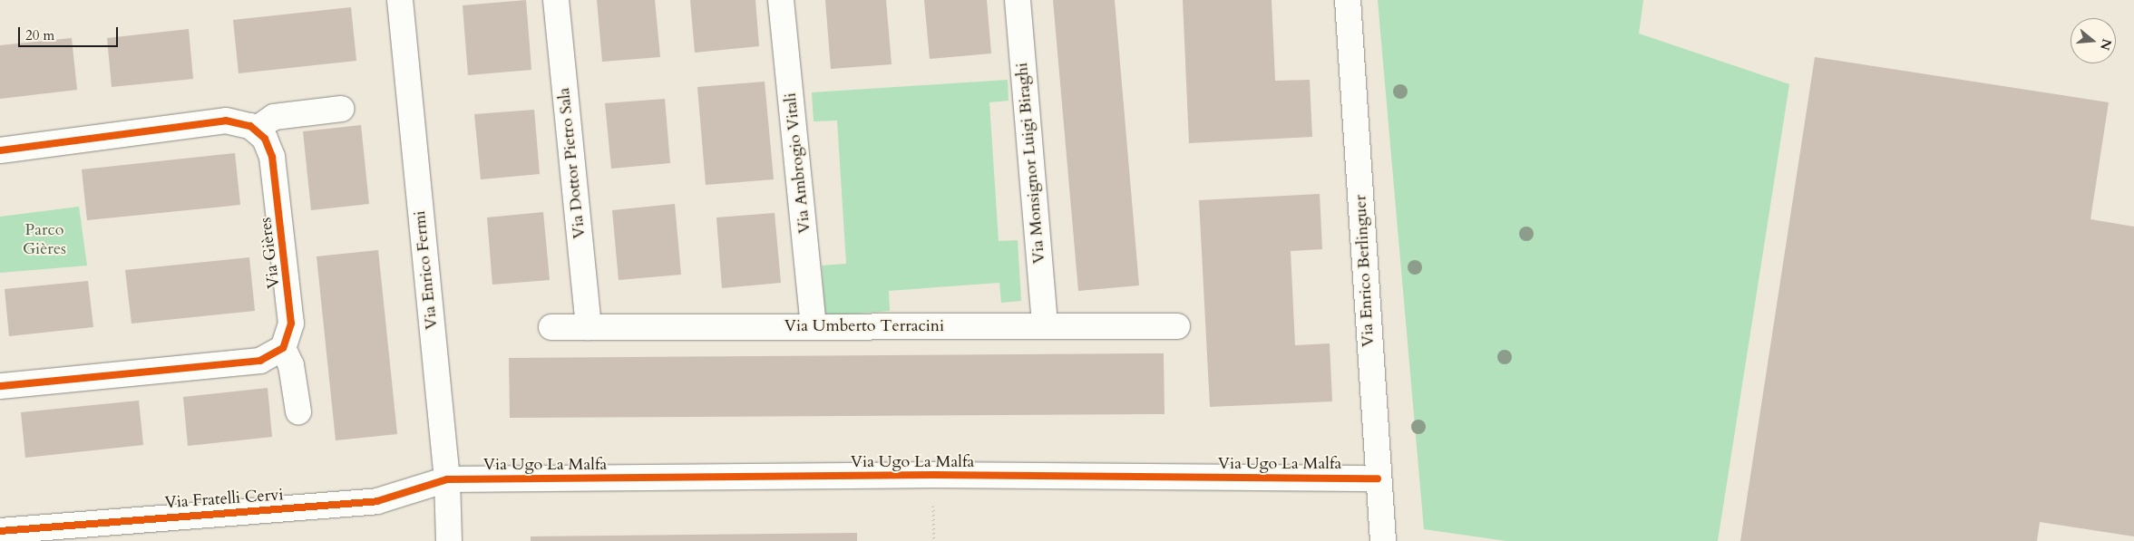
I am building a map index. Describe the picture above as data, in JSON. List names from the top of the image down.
{
  "streets": {
    "street": [
      "Via Dottor Pietro Sala",
      "Via Ambrogio Vitali",
      "Via Monsignor Luigi Biraghi",
      "Via Gières",
      "Via Enrico Fermi",
      "Via Enrico Berlinguer",
      "Via Umberto Terracini",
      "Via Ugo La Malfa",
      "Via Fratelli Cervi"
    ]
  },
  "crossings": [
    ["Via Dottor Pietro Sala", "Via Umberto Terracini"],
    ["Via Ambrogio Vitali", "Via Umberto Terracini"],
    ["Via Monsignor Luigi Biraghi", "Via Umberto Terracini"],
    ["Via Enrico Fermi", "Via Ugo La Malfa"],
    ["Via Enrico Fermi", "Via Fratelli Cervi"],
    ["Via Enrico Berlinguer", "Via Ugo La Malfa"],
    ["Via Ugo La Malfa", "Via Fratelli Cervi"]
  ],
  "parks": ["Parco Gières"],
  "scale_bar": "20 m",
  "north": "right"
}
